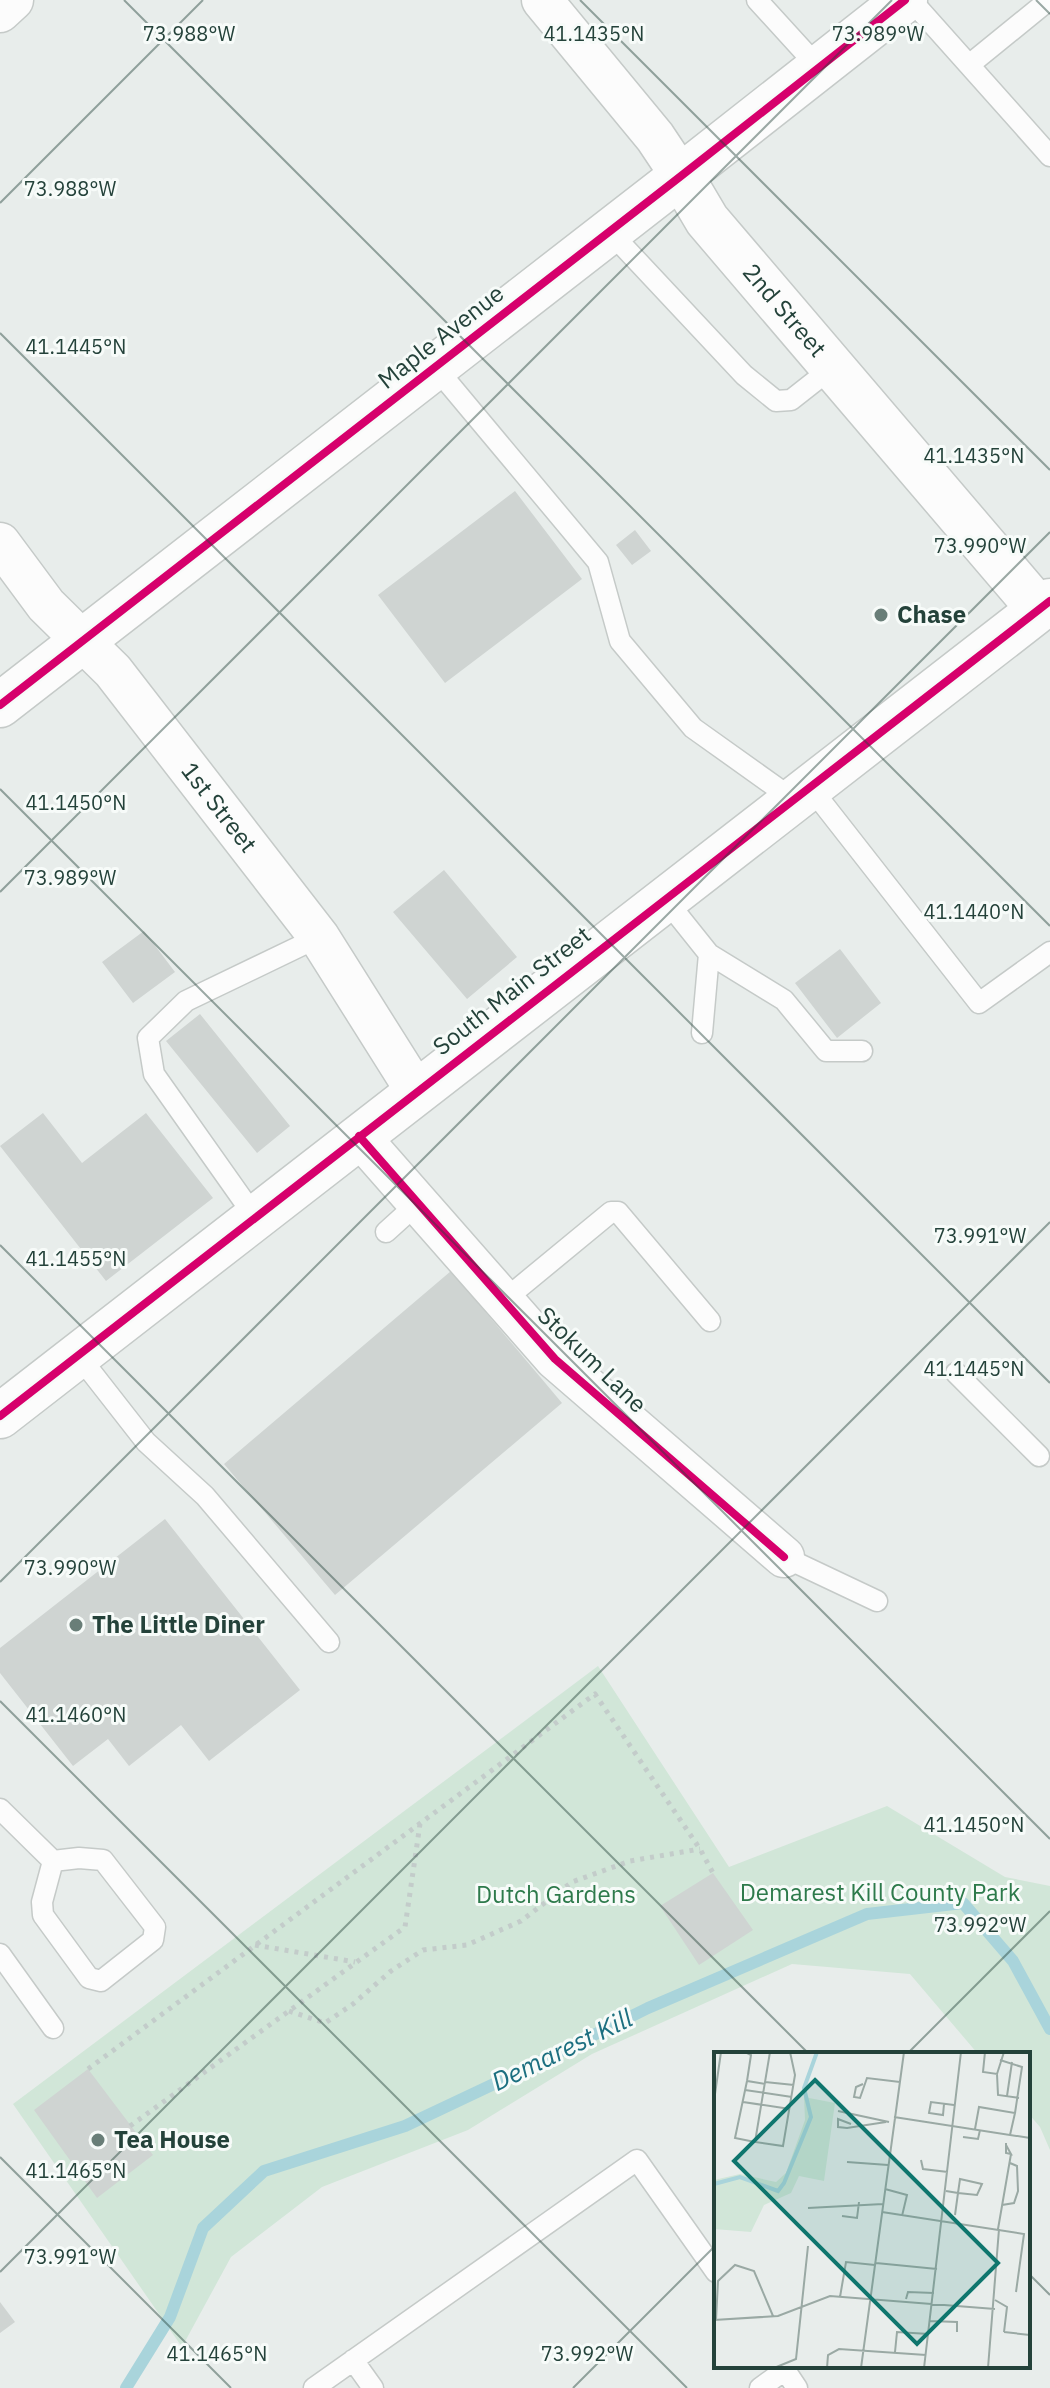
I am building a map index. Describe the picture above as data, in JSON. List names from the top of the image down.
{
  "streets": {
    "street": [
      "2nd Street",
      "Maple Avenue",
      "1st Street",
      "South Main Street",
      "Stokum Lane"
    ]
  },
  "crossings": [
    ["2nd Street", "Maple Avenue"],
    ["2nd Street", "South Main Street"],
    ["Maple Avenue", "1st Street"],
    ["1st Street", "South Main Street"],
    ["South Main Street", "Stokum Lane"]
  ],
  "water": ["Demarest Kill"],
  "parks": ["Demarest Kill County Park", "Dutch Gardens"],
  "places": ["Chase", "The Little Diner", "Tea House"],
  "coordinates": [
    "73.988°W",
    "41.1435°N",
    "73.989°W",
    "41.1445°N",
    "73.990°W",
    "41.1450°N",
    "41.1440°N",
    "73.991°W",
    "41.1455°N",
    "41.1460°N",
    "73.992°W",
    "41.1465°N"
  ]
}
